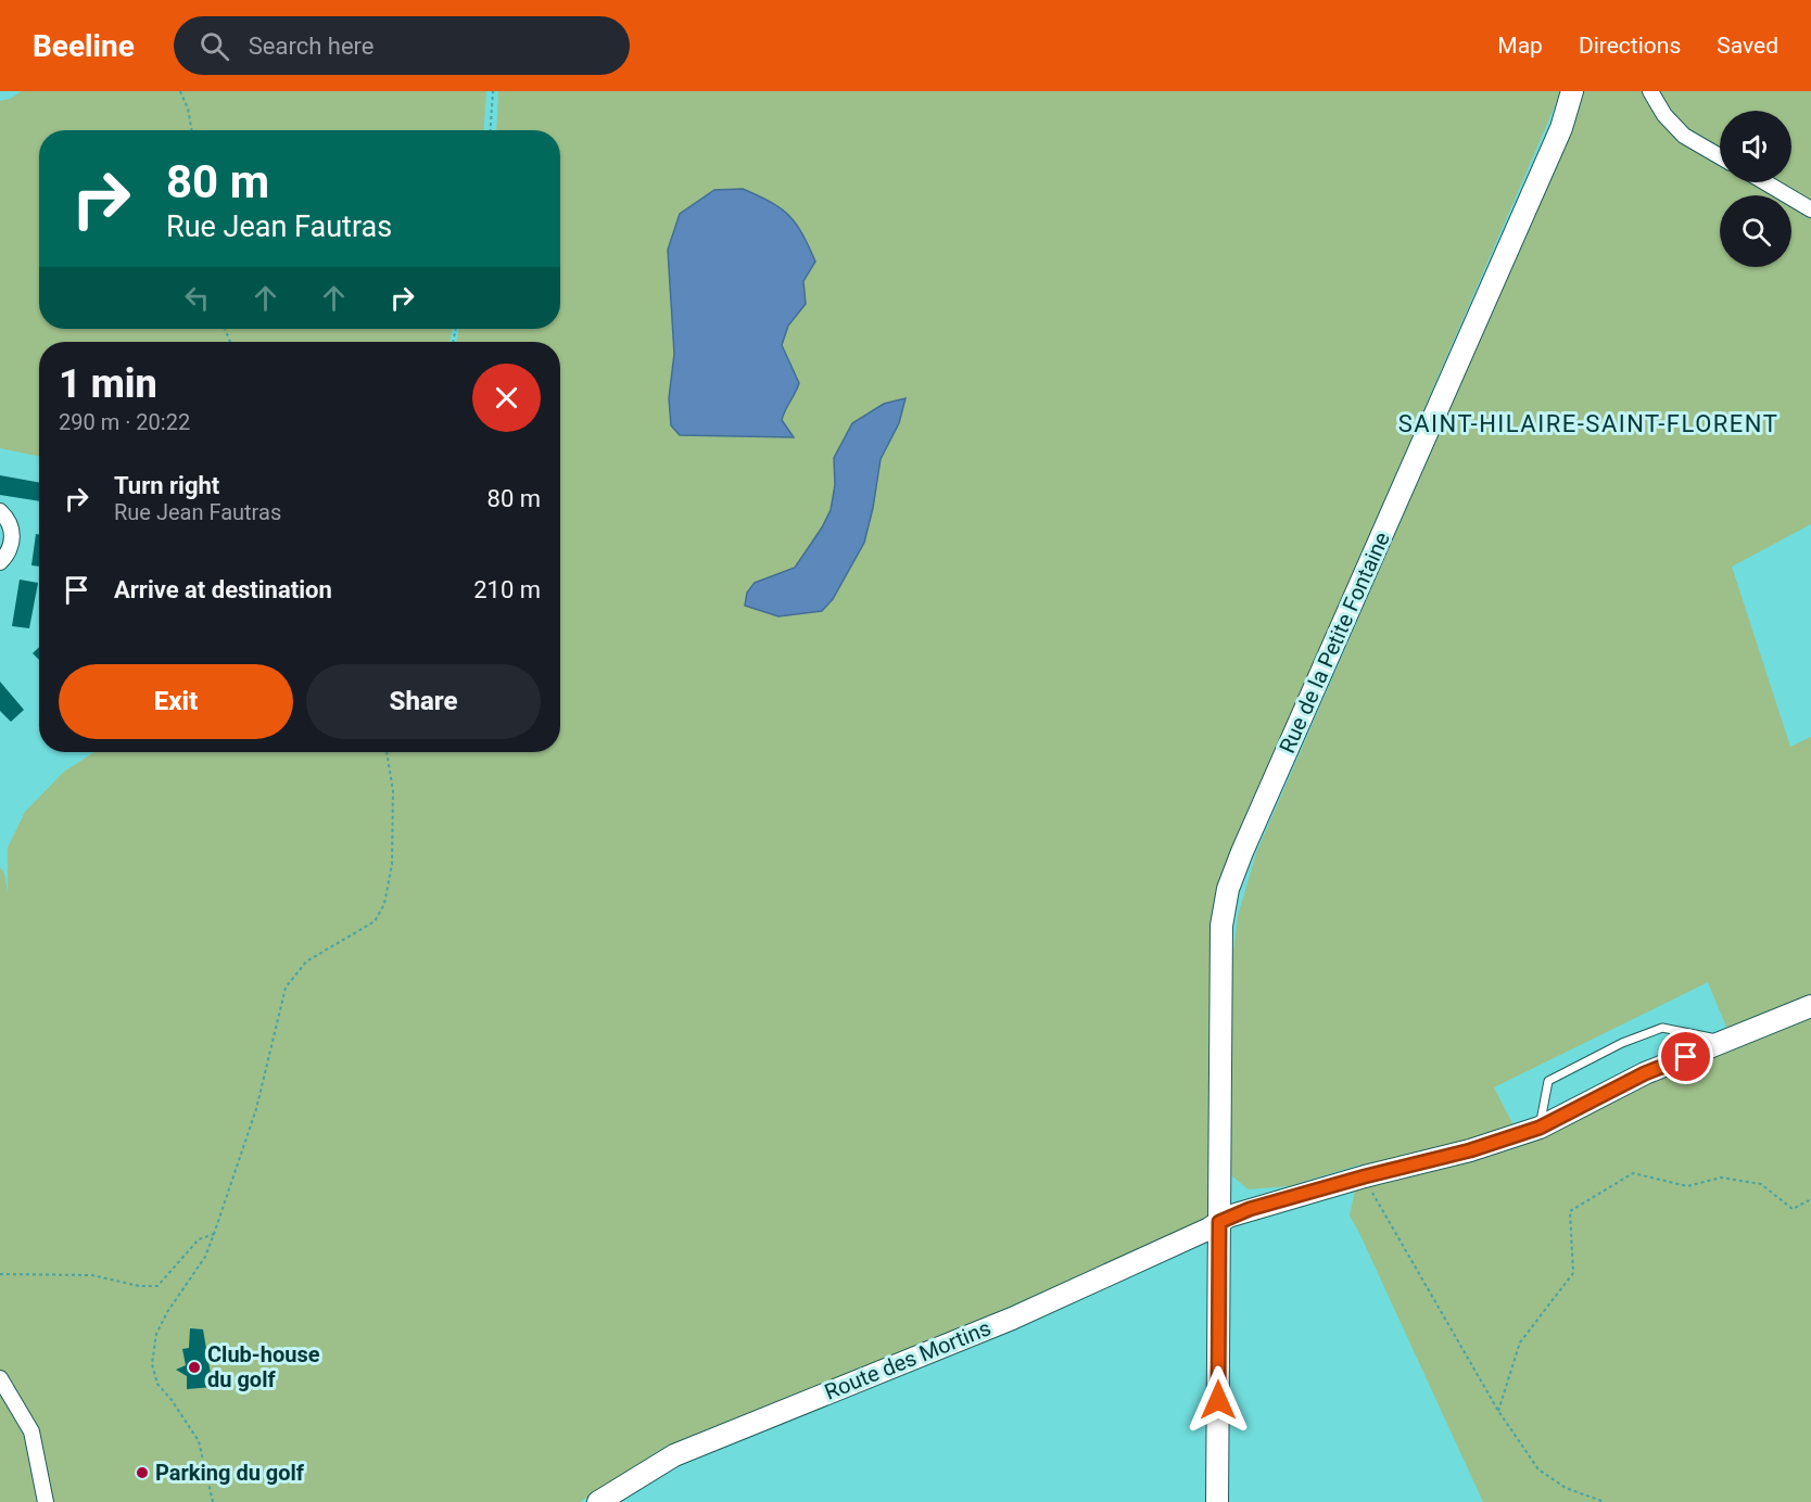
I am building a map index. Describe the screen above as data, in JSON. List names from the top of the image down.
{
  "streets": {
    "street": ["Rue de la Petite Fontaine", "Route des Mortins"]
  },
  "crossings": [
    ["Rue de la Petite Fontaine", "Route des Mortins"]
  ],
  "districts": ["SAINT-HILAIRE-SAINT-FLORENT"],
  "places": ["Club-house du golf", "Parking du golf"],
  "page": {
    "header": "Beeline",
    "search": "Search here",
    "nav": ["Map", "Directions", "Saved"],
    "turn": ["80 m", "Rue Jean Fautras"],
    "heading": ["1 min", "290 m · 20:22"],
    "list": [
      {
        "name": "Turn right",
        "note": "Rue Jean Fautras",
        "value": "80 m"
      },
      {
        "name": "Arrive at destination",
        "value": "210 m"
      }
    ],
    "buttons": ["Exit", "Share"]
  }
}
